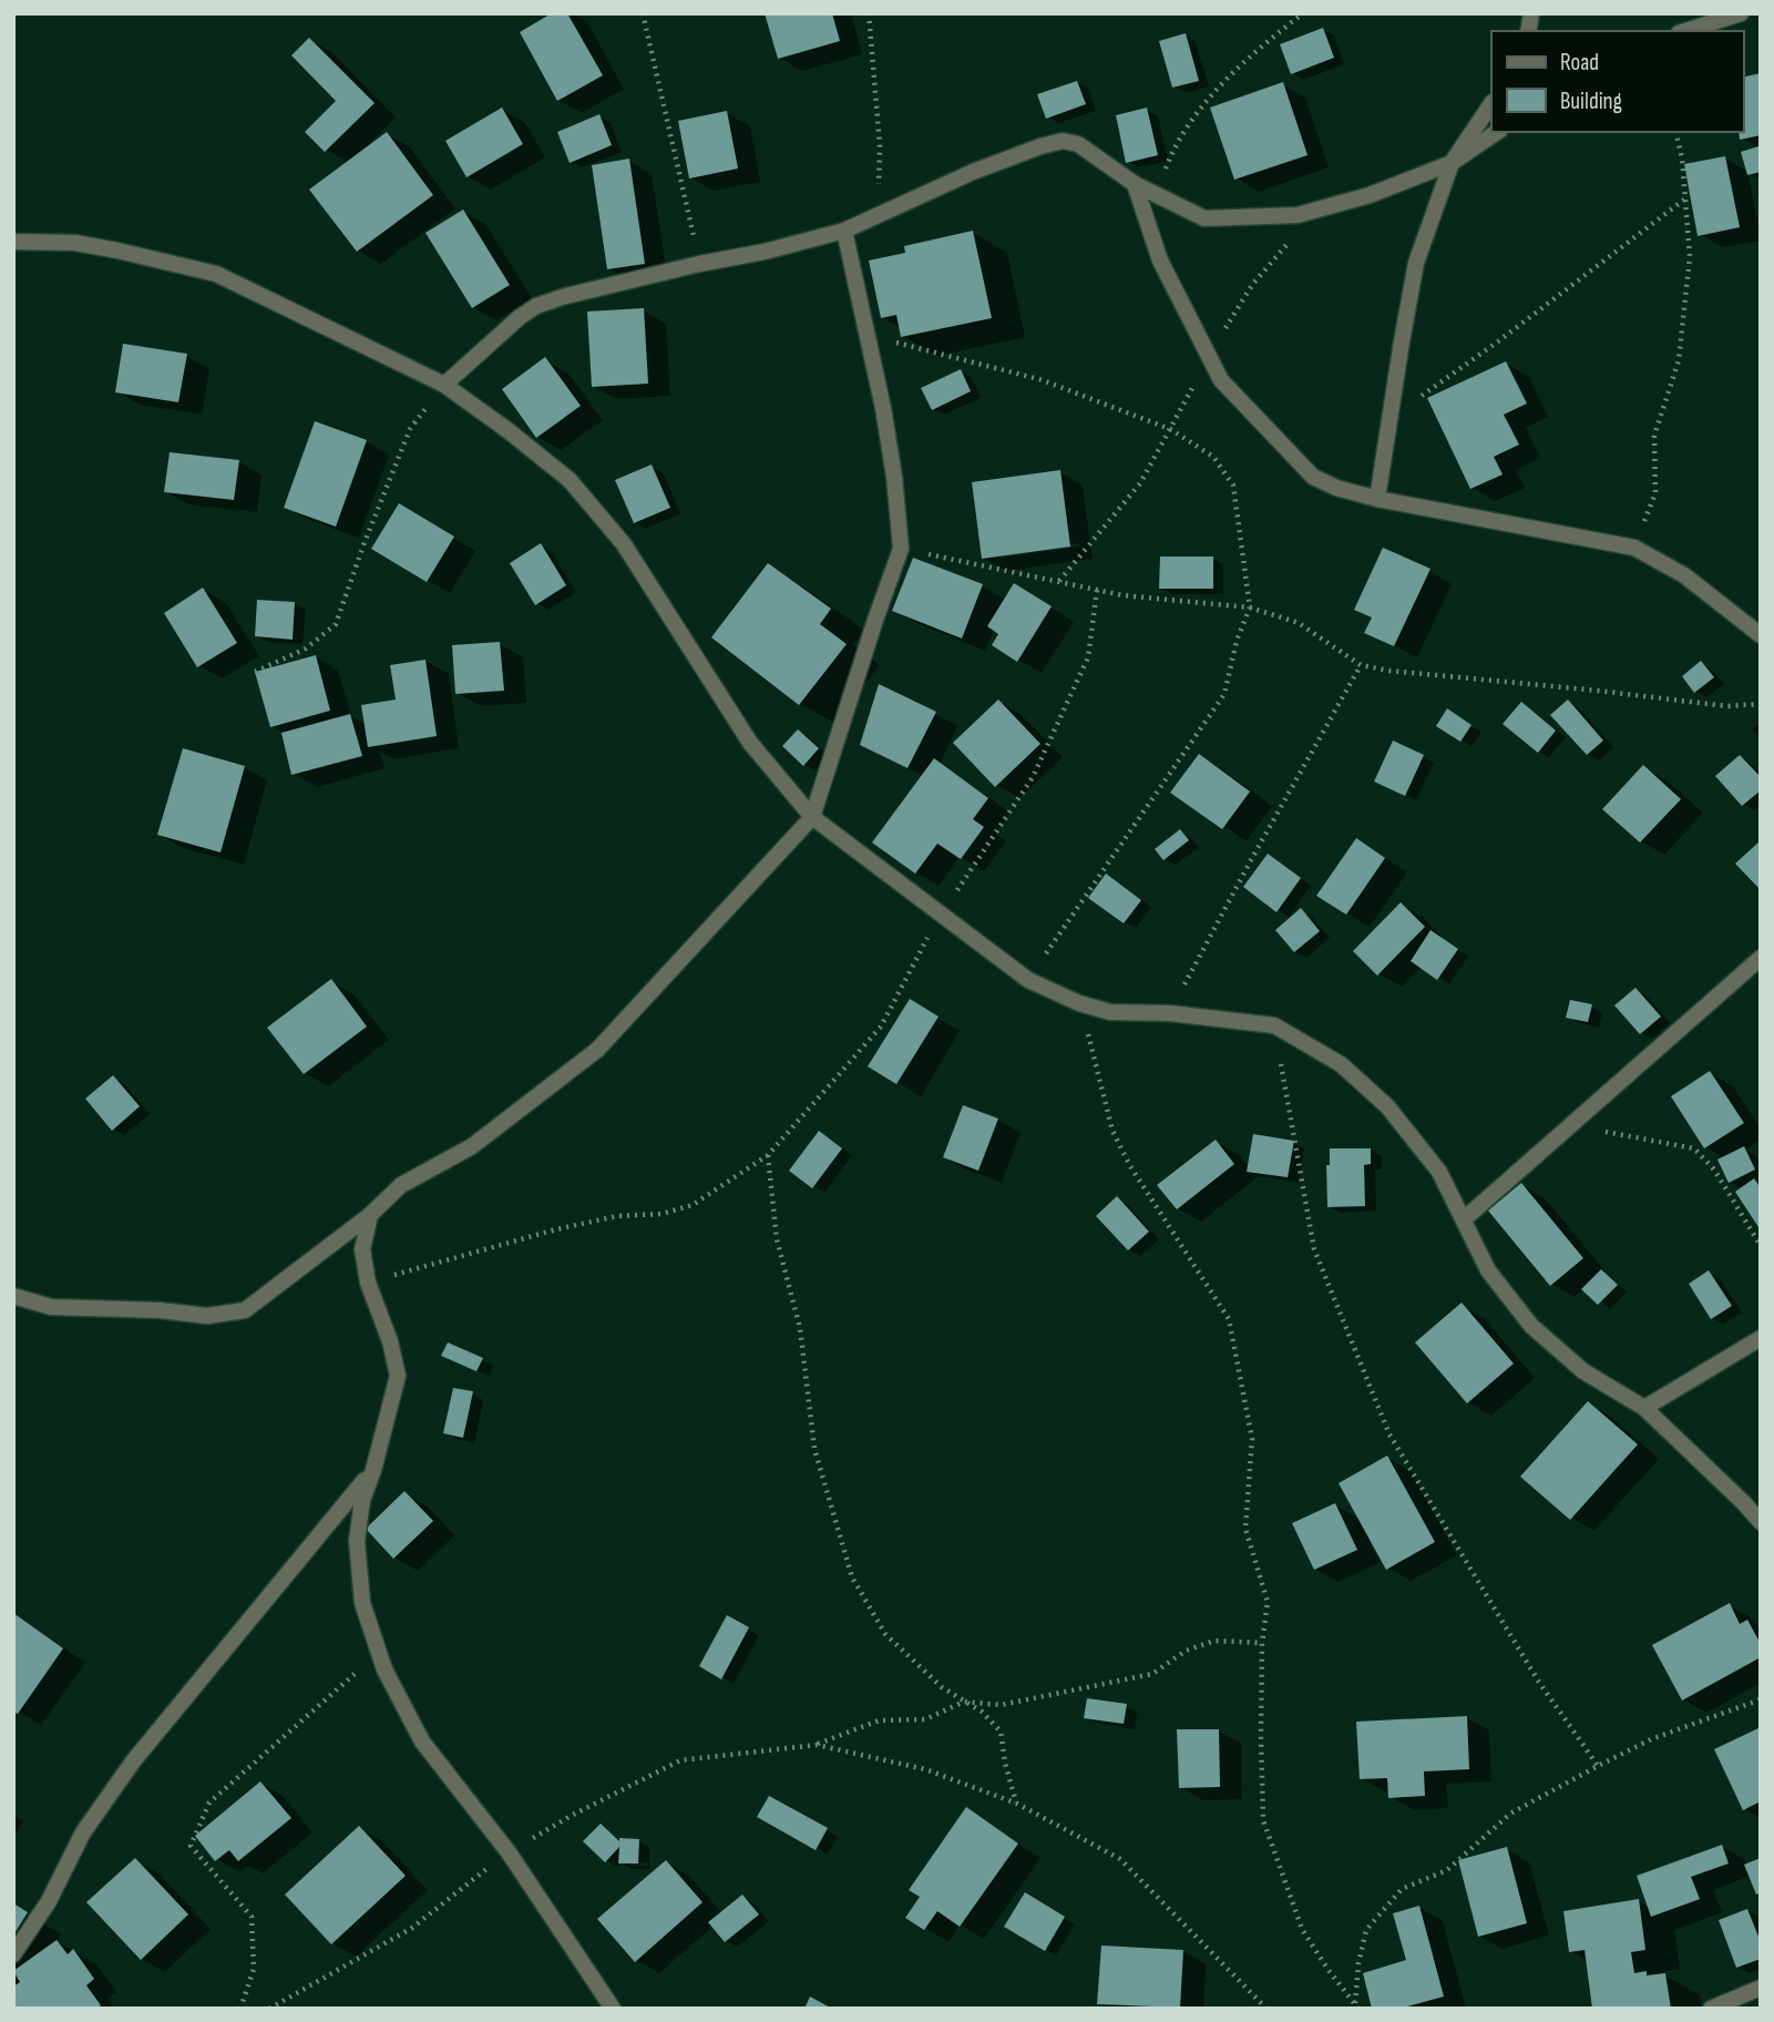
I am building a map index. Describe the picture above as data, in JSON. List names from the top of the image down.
{
  "legend": ["Road", "Building"]
}
